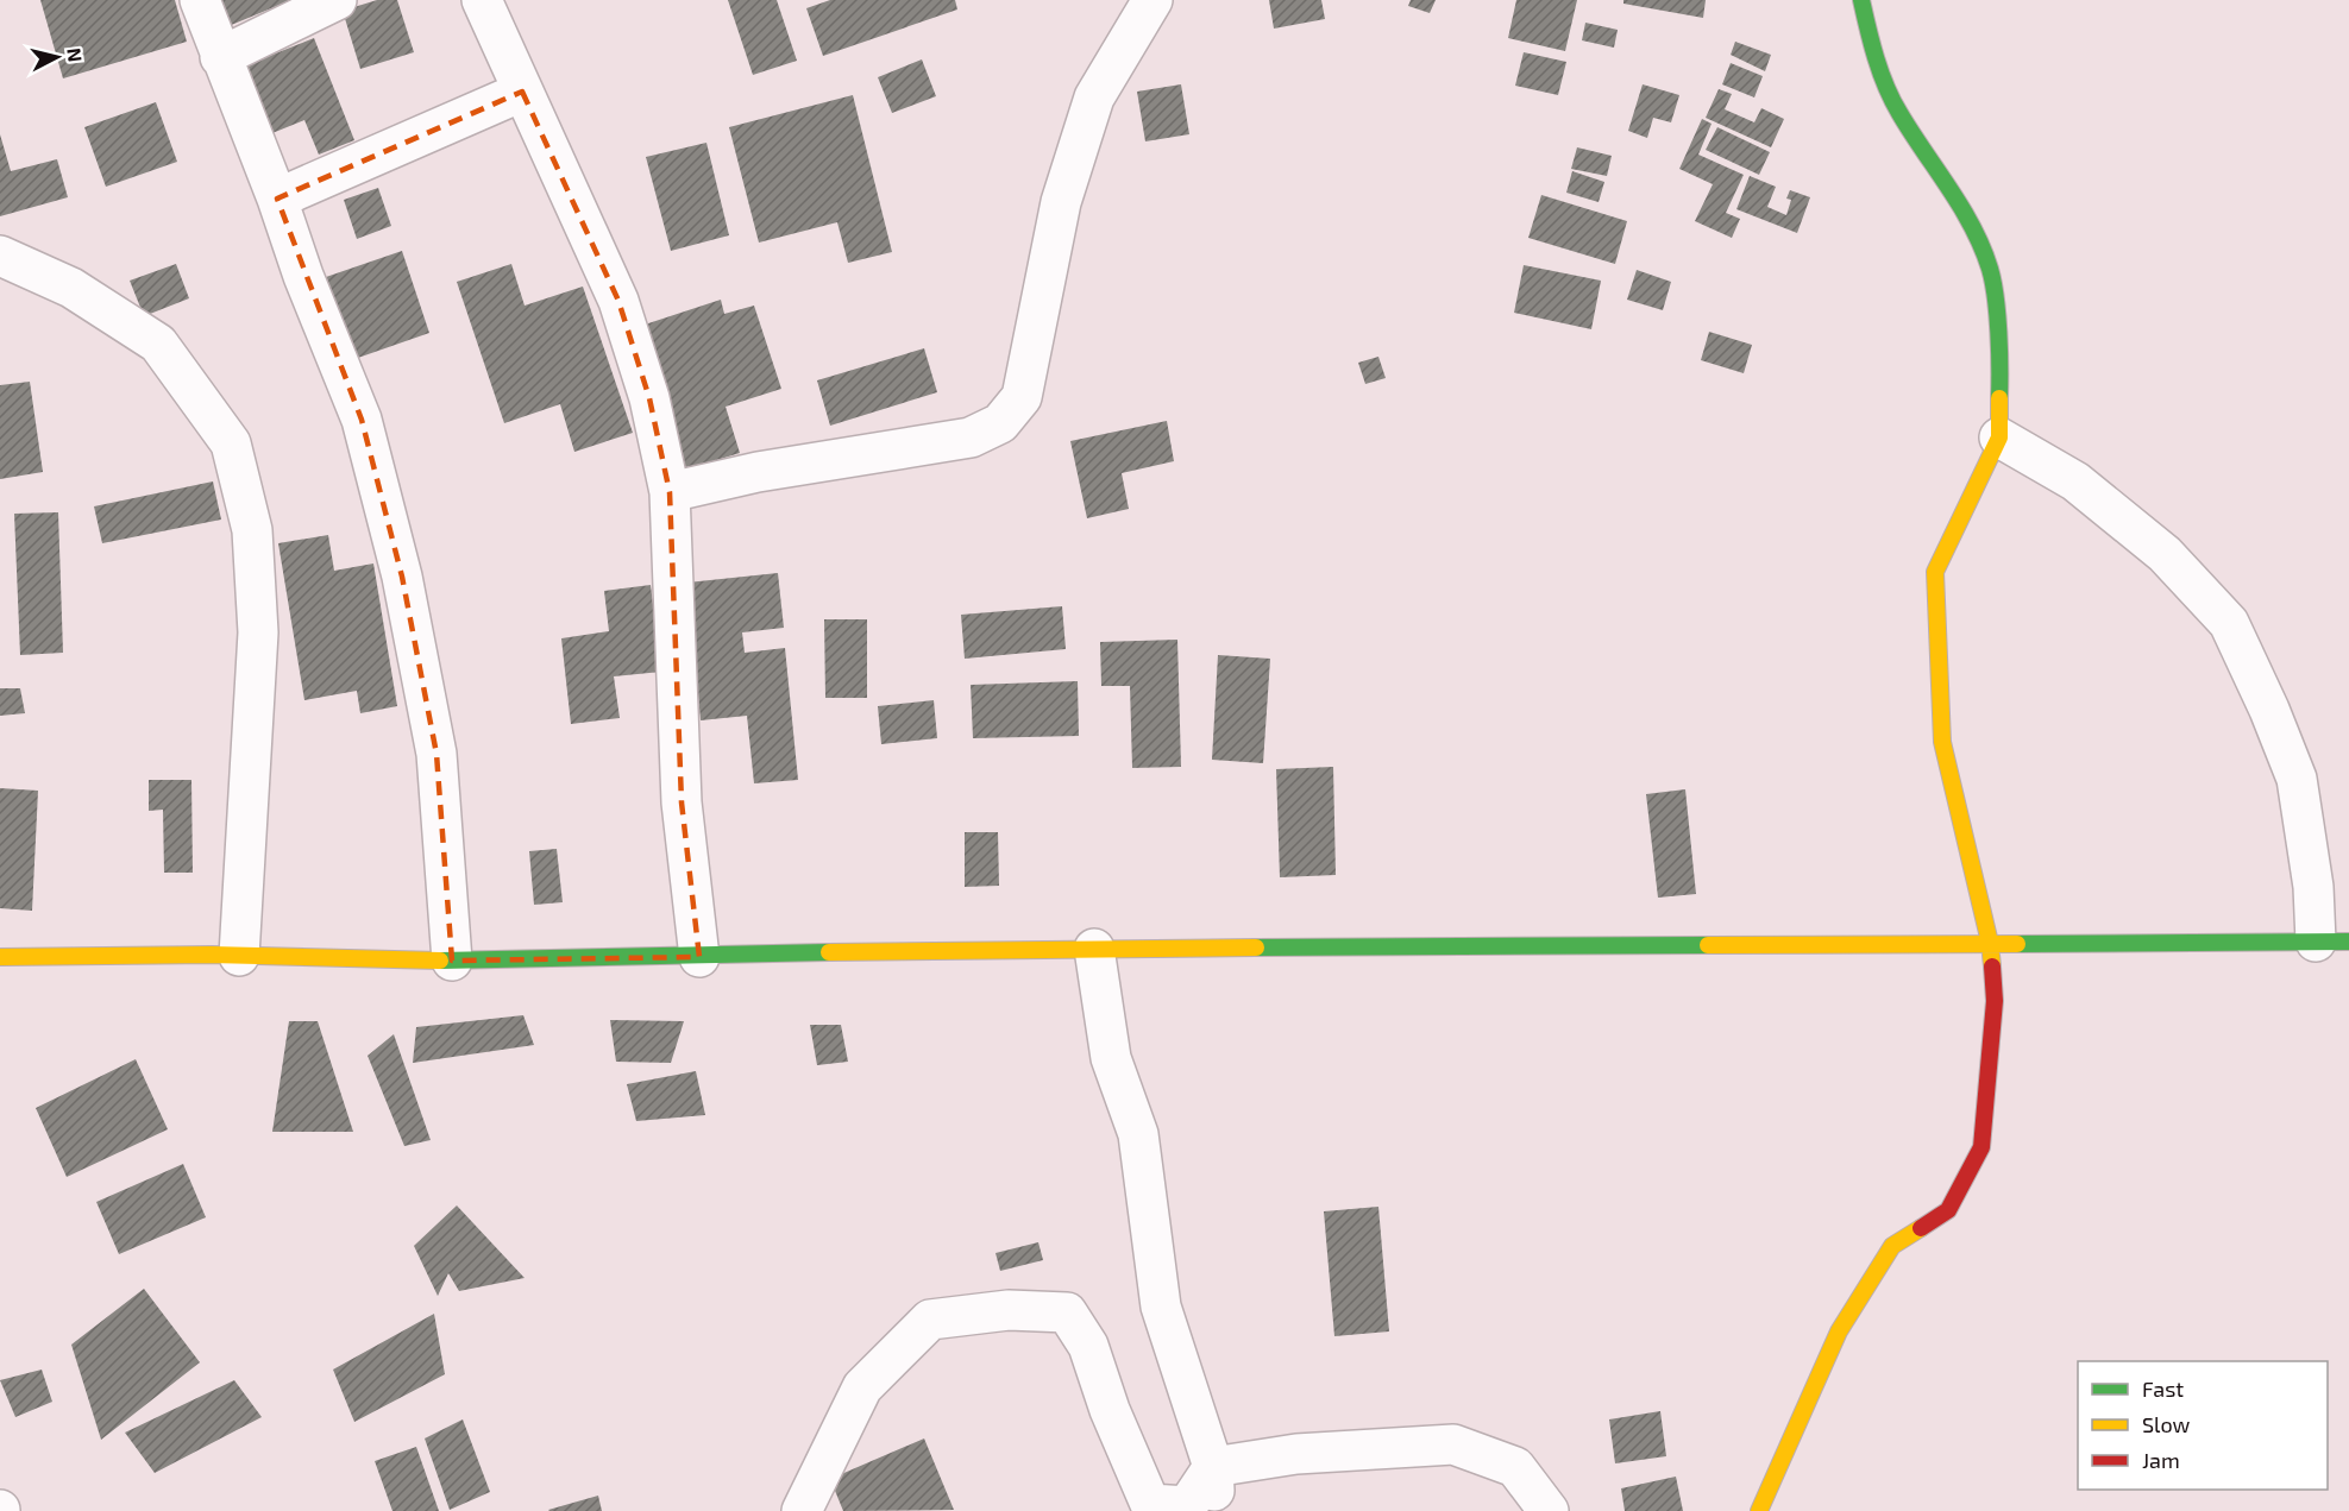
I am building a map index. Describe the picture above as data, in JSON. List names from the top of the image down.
{
  "legend": ["Fast", "Slow", "Jam"],
  "north": "right"
}
